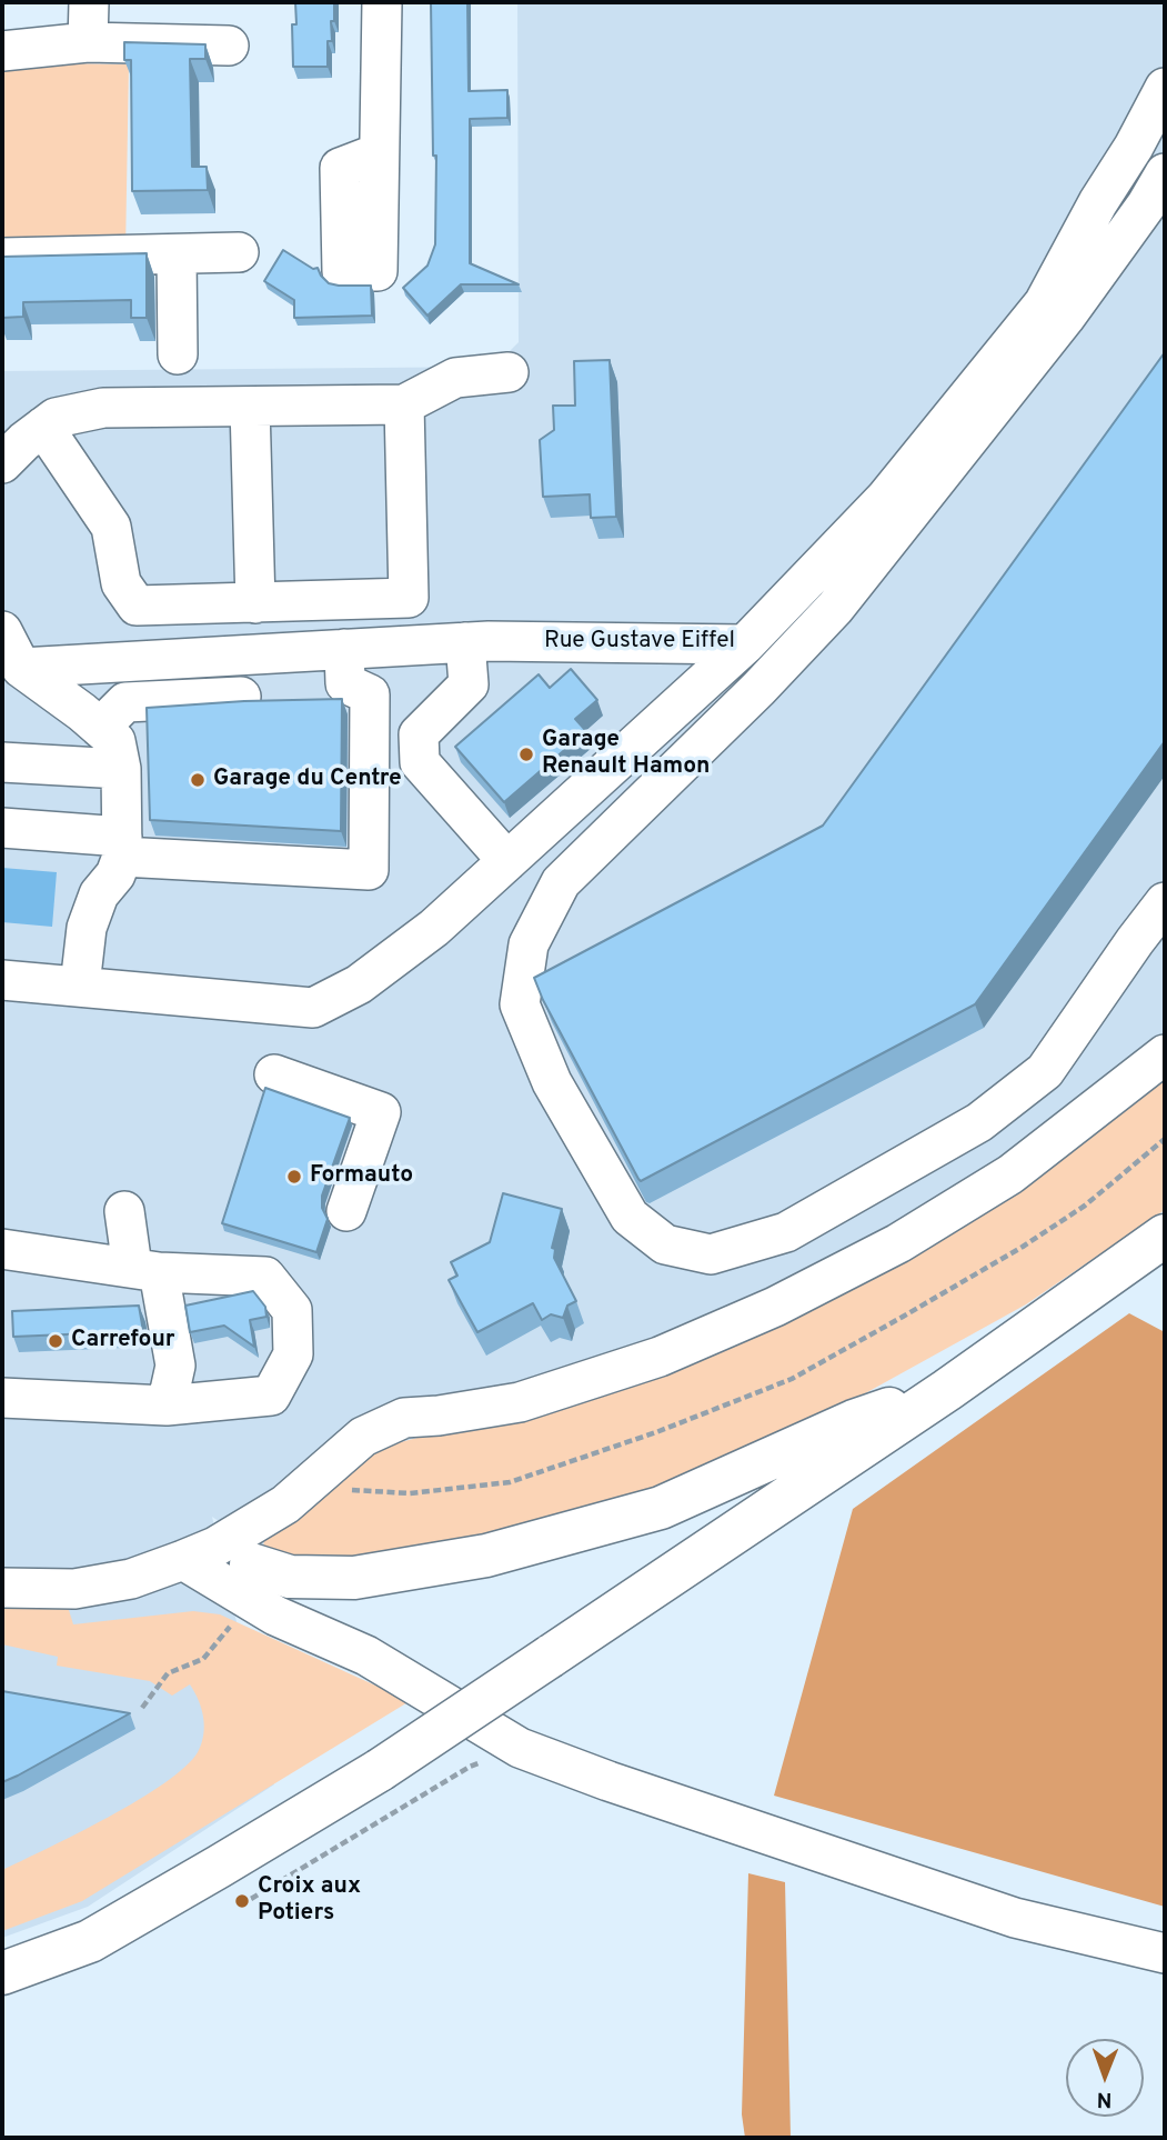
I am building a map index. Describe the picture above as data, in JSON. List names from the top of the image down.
{
  "streets": {
    "street": ["Rue Gustave Eiffel"]
  },
  "places": [
    "Garage Renault Hamon",
    "Garage du Centre",
    "Formauto",
    "Carrefour",
    "Croix aux Potiers"
  ],
  "north": "bottom"
}
